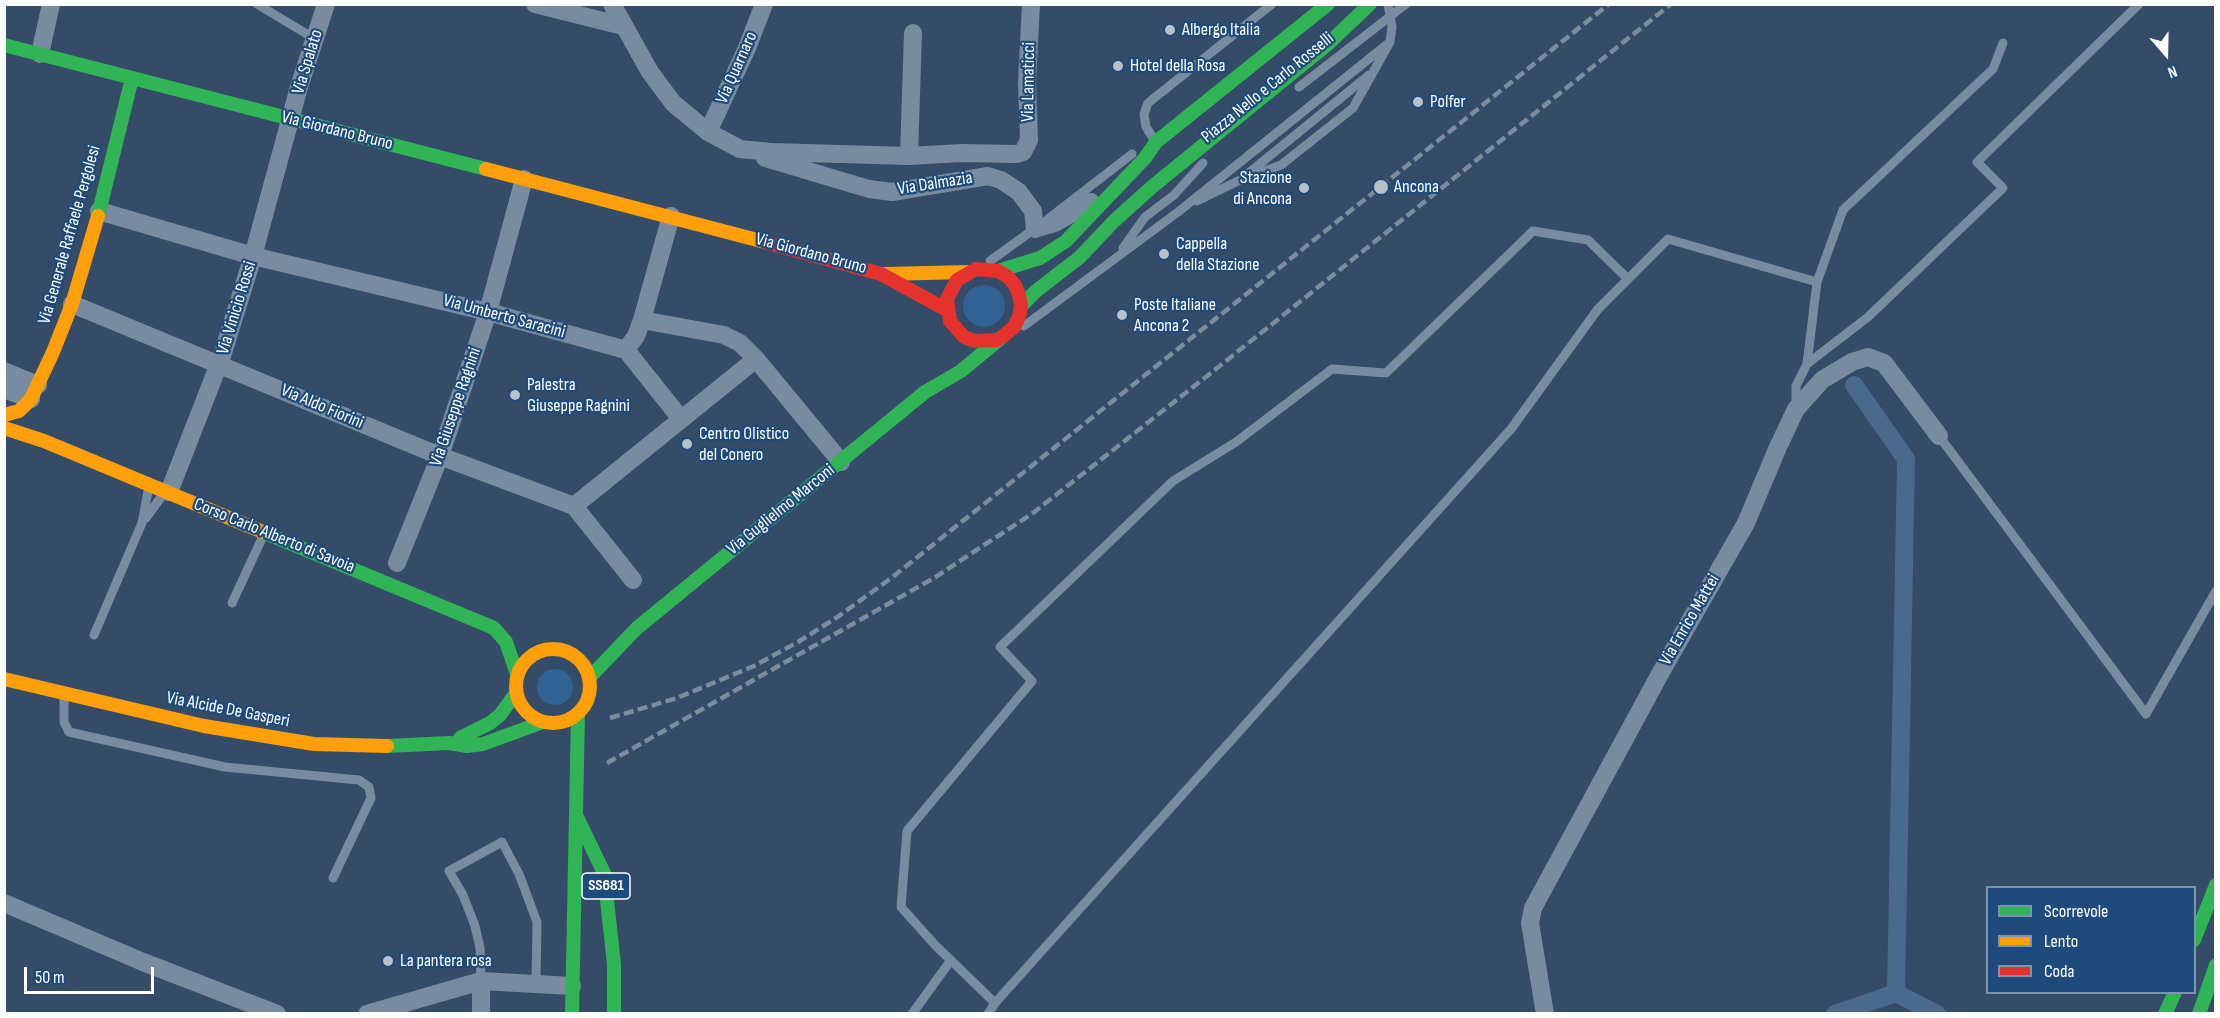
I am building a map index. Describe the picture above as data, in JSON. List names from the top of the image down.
{
  "streets": {
    "main road": [
      "Piazza Nello e Carlo Rosselli",
      "Via Giordano Bruno",
      "Via Generale Raffaele Pergolesi",
      "Via Guglielmo Marconi",
      "Corso Carlo Alberto di Savoia",
      "Via Alcide De Gasperi",
      "SS681"
    ],
    "street": [
      "Via Spalato",
      "Via Quarnaro",
      "Via Lamaticci",
      "Via Dalmazia",
      "Via Vinicio Rossi",
      "Via Umberto Saracini",
      "Via Aldo Fiorini",
      "Via Giuseppe Ragnini",
      "Via Enrico Mattei"
    ]
  },
  "crossings": [
    ["Via Spalato", "Via Giordano Bruno"],
    ["Via Spalato", "Via Vinicio Rossi"],
    ["Via Quarnaro", "Via Dalmazia"],
    ["Via Lamaticci", "Via Dalmazia"],
    ["Piazza Nello e Carlo Rosselli", "Via Guglielmo Marconi"],
    ["Via Giordano Bruno", "Via Generale Raffaele Pergolesi"],
    ["Via Giordano Bruno", "Via Vinicio Rossi"],
    ["Via Giordano Bruno", "Via Giuseppe Ragnini"],
    ["Via Giordano Bruno", "Via Guglielmo Marconi"],
    ["Via Generale Raffaele Pergolesi", "Via Umberto Saracini"],
    ["Via Generale Raffaele Pergolesi", "Via Aldo Fiorini"],
    ["Via Vinicio Rossi", "Via Umberto Saracini"],
    ["Via Vinicio Rossi", "Via Aldo Fiorini"],
    ["Via Vinicio Rossi", "Corso Carlo Alberto di Savoia"],
    ["Via Umberto Saracini", "Via Giuseppe Ragnini"],
    ["Via Aldo Fiorini", "Via Giuseppe Ragnini"],
    ["Via Guglielmo Marconi", "Corso Carlo Alberto di Savoia"],
    ["Via Guglielmo Marconi", "Via Alcide De Gasperi"],
    ["Corso Carlo Alberto di Savoia", "Via Alcide De Gasperi"]
  ],
  "places": [
    "Albergo Italia",
    "Hotel della Rosa",
    "Polfer",
    "Ancona",
    "Stazione di Ancona",
    "Cappella della Stazione",
    "Poste Italiane Ancona 2",
    "Palestra Giuseppe Ragnini",
    "Centro Olistico del Conero",
    "La pantera rosa"
  ],
  "legend": ["Scorrevole", "Lento", "Coda"],
  "scale_bar": "50 m",
  "north": "bottom"
}
